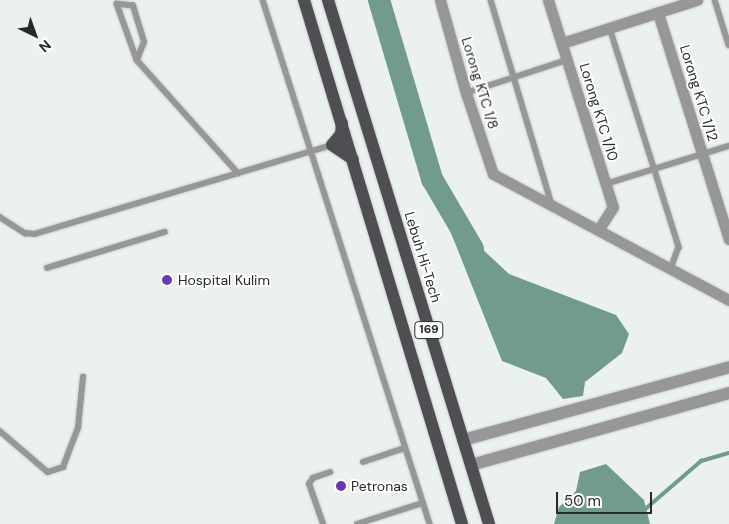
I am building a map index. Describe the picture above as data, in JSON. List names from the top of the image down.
{
  "streets": {
    "main road": ["Lebuh Hi-Tech", "169"],
    "street": ["Lorong KTC 1/8", "Lorong KTC 1/12", "Lorong KTC 1/10"]
  },
  "places": ["Hospital Kulim", "Petronas"],
  "scale_bar": "50 m",
  "north": "bottom right"
}
